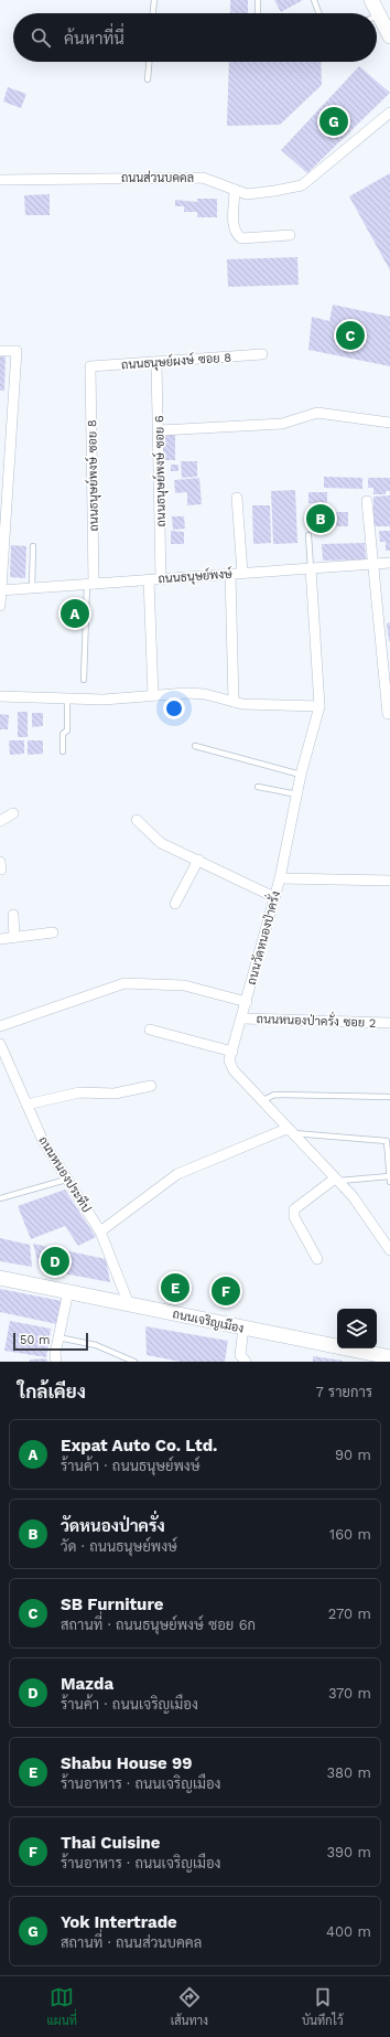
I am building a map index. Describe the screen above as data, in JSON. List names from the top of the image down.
{
  "streets": {
    "main road": ["ถนนเจริญเมือง"],
    "street": [
      "ถนนส่วนบคคล",
      "ถนนธนุษย์ผงษ์ ซอย 8",
      "ถนนธนุษย์พงษ์ ซอย 6",
      "ถนนธนุษย์พงษ์ ซอย 8",
      "ถนนธนุษย์พงษ์",
      "ถนนวัดหนองป่าครั่ง",
      "ถนนหนองป่าครั่ง ซอย 2",
      "ถนนหนองประทีป"
    ]
  },
  "crossings": [
    ["ถนนธนุษย์ผงษ์ ซอย 8", "ถนนธนุษย์พงษ์ ซอย 6"],
    ["ถนนธนุษย์ผงษ์ ซอย 8", "ถนนธนุษย์พงษ์ ซอย 8"],
    ["ถนนธนุษย์พงษ์ ซอย 6", "ถนนธนุษย์พงษ์"],
    ["ถนนธนุษย์พงษ์ ซอย 8", "ถนนธนุษย์พงษ์"],
    ["ถนนธนุษย์พงษ์", "ถนนวัดหนองป่าครั่ง"],
    ["ถนนวัดหนองป่าครั่ง", "ถนนหนองป่าครั่ง ซอย 2"],
    ["ถนนหนองประทีป", "ถนนเจริญเมือง"]
  ],
  "scale_bar": "50 m",
  "page": {
    "search": "ค้นหาที่นี่",
    "pins": [
      "G",
      "C",
      "B",
      "A",
      "D",
      "E",
      "F"
    ],
    "scale": "50 m",
    "heading": ["ใกล้เคียง", "7 รายการ"],
    "list": [
      {
        "mark": "A",
        "name": "Expat Auto Co. Ltd.",
        "note": "ร้านค้า · ถนนธนุษย์พงษ์",
        "value": "90 m"
      },
      {
        "mark": "B",
        "name": "วัดหนองป่าครั่ง",
        "note": "วัด · ถนนธนุษย์พงษ์",
        "value": "160 m"
      },
      {
        "mark": "C",
        "name": "SB Furniture",
        "note": "สถานที่ · ถนนธนุษย์พงษ์ ซอย 6ก",
        "value": "270 m"
      },
      {
        "mark": "D",
        "name": "Mazda",
        "note": "ร้านค้า · ถนนเจริญเมือง",
        "value": "370 m"
      },
      {
        "mark": "E",
        "name": "Shabu House 99",
        "note": "ร้านอาหาร · ถนนเจริญเมือง",
        "value": "380 m"
      },
      {
        "mark": "F",
        "name": "Thai Cuisine",
        "note": "ร้านอาหาร · ถนนเจริญเมือง",
        "value": "390 m"
      },
      {
        "mark": "G",
        "name": "Yok Intertrade",
        "note": "สถานที่ · ถนนส่วนบคคล",
        "value": "400 m"
      }
    ],
    "nav": ["แผนที่", "เส้นทาง", "บันทึกไว้"]
  }
}
